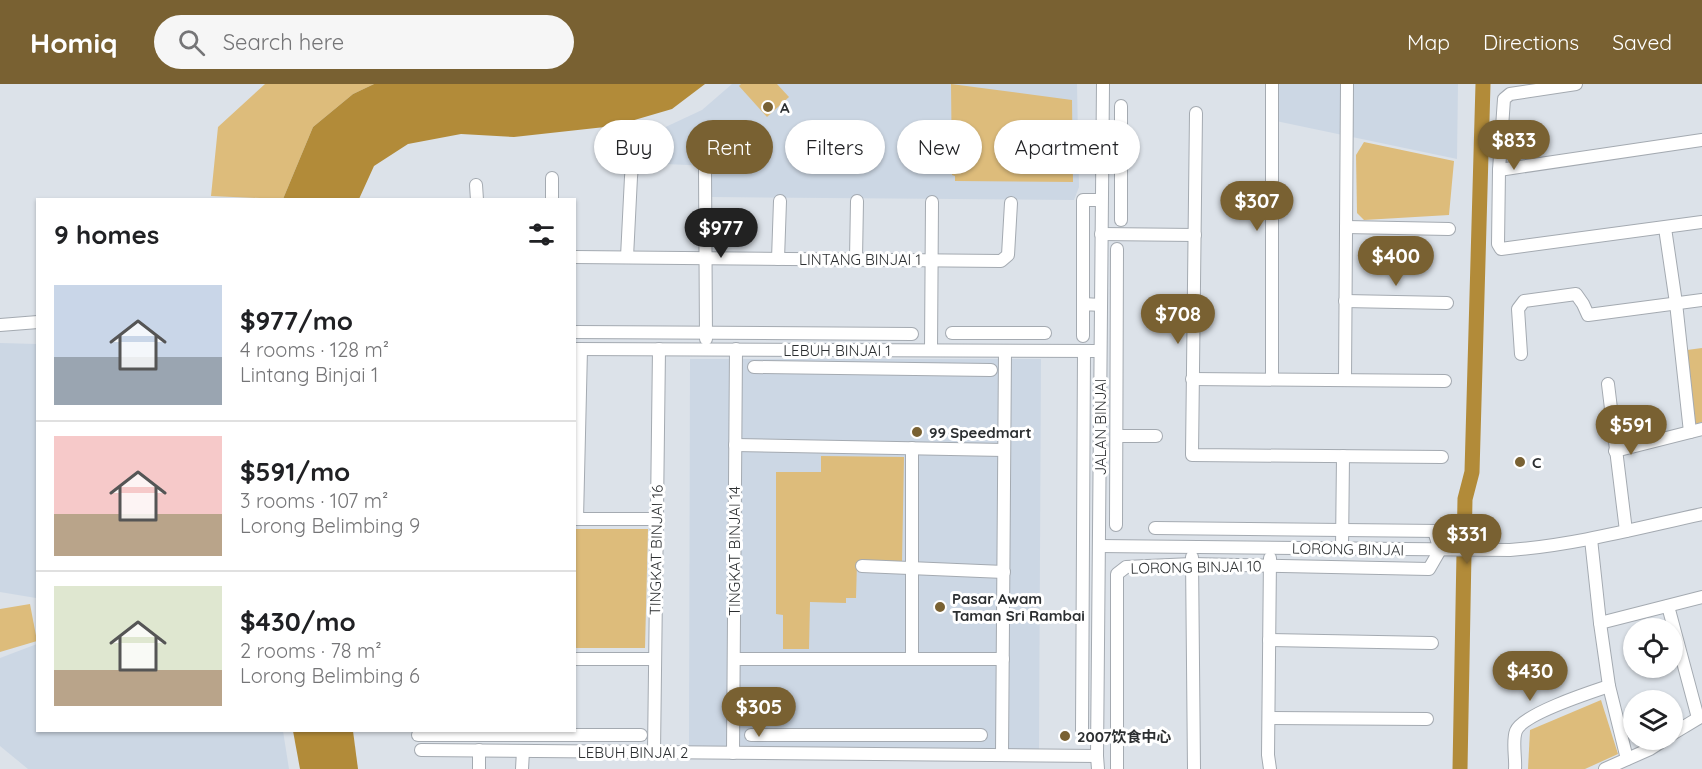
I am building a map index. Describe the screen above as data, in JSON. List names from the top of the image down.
{
  "streets": {
    "street": [
      "LINTANG BINJAI 1",
      "LEBUH BINJAI 1",
      "JALAN BINJAI",
      "LORONG BINJAI",
      "TINGKAT BINJAI 16",
      "TINGKAT BINJAI 14",
      "LORONG BINJAI 10",
      "LEBUH BINJAI 2"
    ]
  },
  "crossings": [
    ["LEBUH BINJAI 1", "JALAN BINJAI"],
    ["LEBUH BINJAI 1", "TINGKAT BINJAI 16"],
    ["LEBUH BINJAI 1", "TINGKAT BINJAI 14"],
    ["JALAN BINJAI", "LORONG BINJAI"],
    ["JALAN BINJAI", "LEBUH BINJAI 2"],
    ["LORONG BINJAI", "LORONG BINJAI 10"],
    ["TINGKAT BINJAI 16", "LEBUH BINJAI 2"],
    ["TINGKAT BINJAI 14", "LEBUH BINJAI 2"]
  ],
  "places": [
    "A",
    "99 Speedmart",
    "C",
    "Pasar Awam Taman Sri Rambai",
    "2007饮食中心"
  ],
  "page": {
    "header": "Homiq",
    "search": "Search here",
    "nav": ["Map", "Directions", "Saved"],
    "price": [
      "$833",
      "$307",
      "$977",
      "$400",
      "$708",
      "$591",
      "$331",
      "$430",
      "$305"
    ],
    "chip": [
      "Buy",
      "Rent",
      "Filters",
      "New",
      "Apartment"
    ],
    "heading": "9 homes",
    "list": [
      {
        "name": "$977/mo",
        "note": "4 rooms · 128 m² · Lintang Binjai 1"
      },
      {
        "name": "$591/mo",
        "note": "3 rooms · 107 m² · Lorong Belimbing 9"
      },
      {
        "name": "$430/mo",
        "note": "2 rooms · 78 m² · Lorong Belimbing 6"
      }
    ]
  }
}
